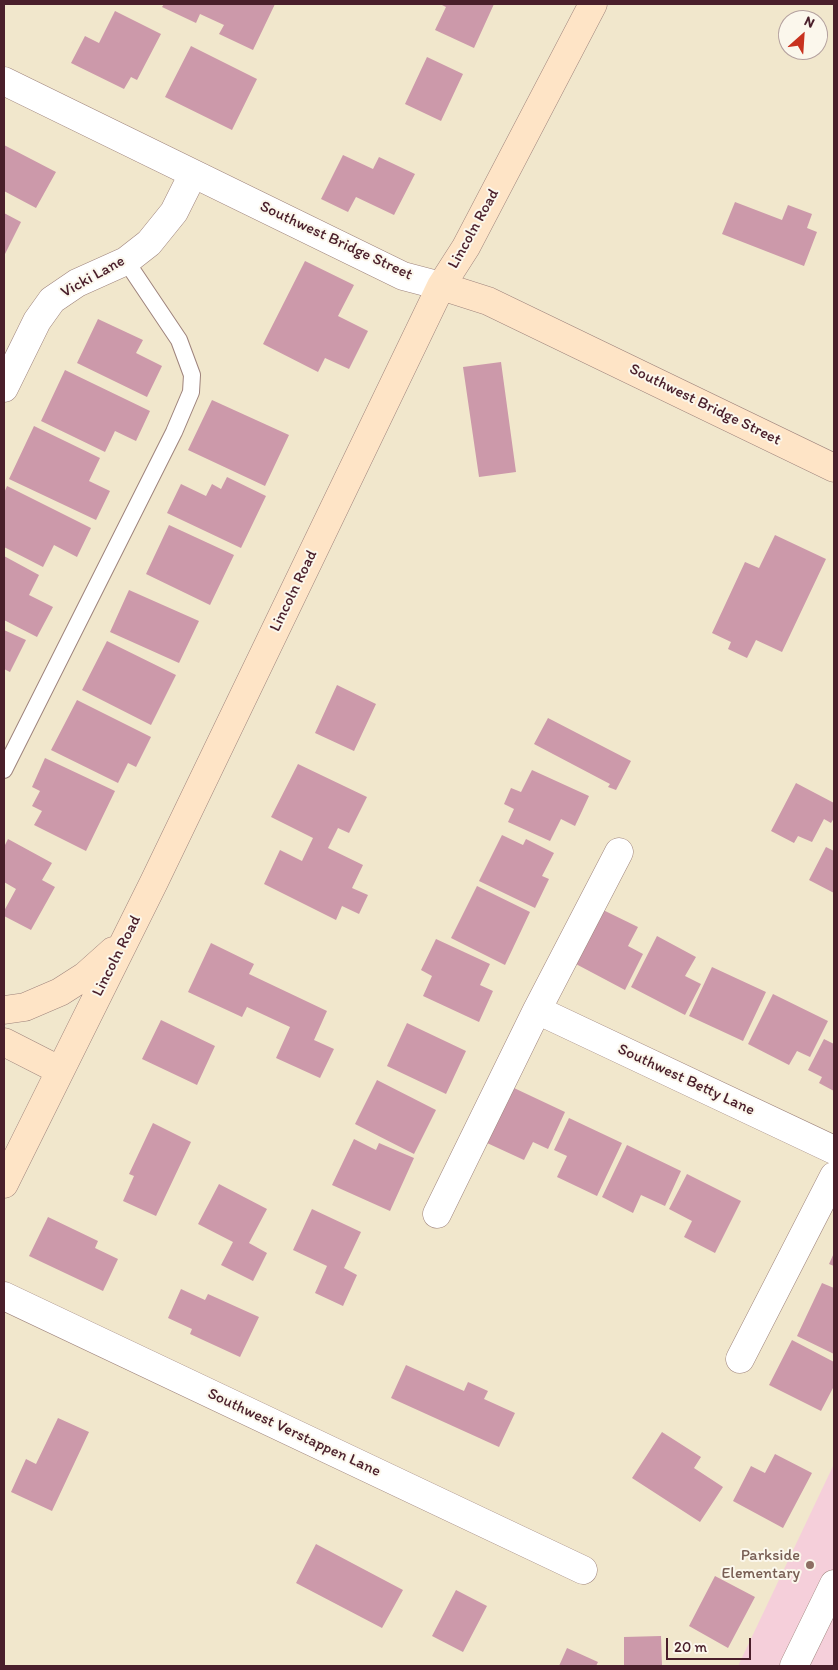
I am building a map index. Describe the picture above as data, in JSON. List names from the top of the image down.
{
  "streets": {
    "street": [
      "Lincoln Road",
      "Southwest Bridge Street",
      "Vicki Lane",
      "Southwest Betty Lane",
      "Southwest Verstappen Lane"
    ]
  },
  "crossings": [
    ["Lincoln Road", "Southwest Bridge Street"],
    ["Southwest Bridge Street", "Vicki Lane"]
  ],
  "places": ["Parkside Elementary"],
  "scale_bar": "20 m",
  "north": "top right"
}
